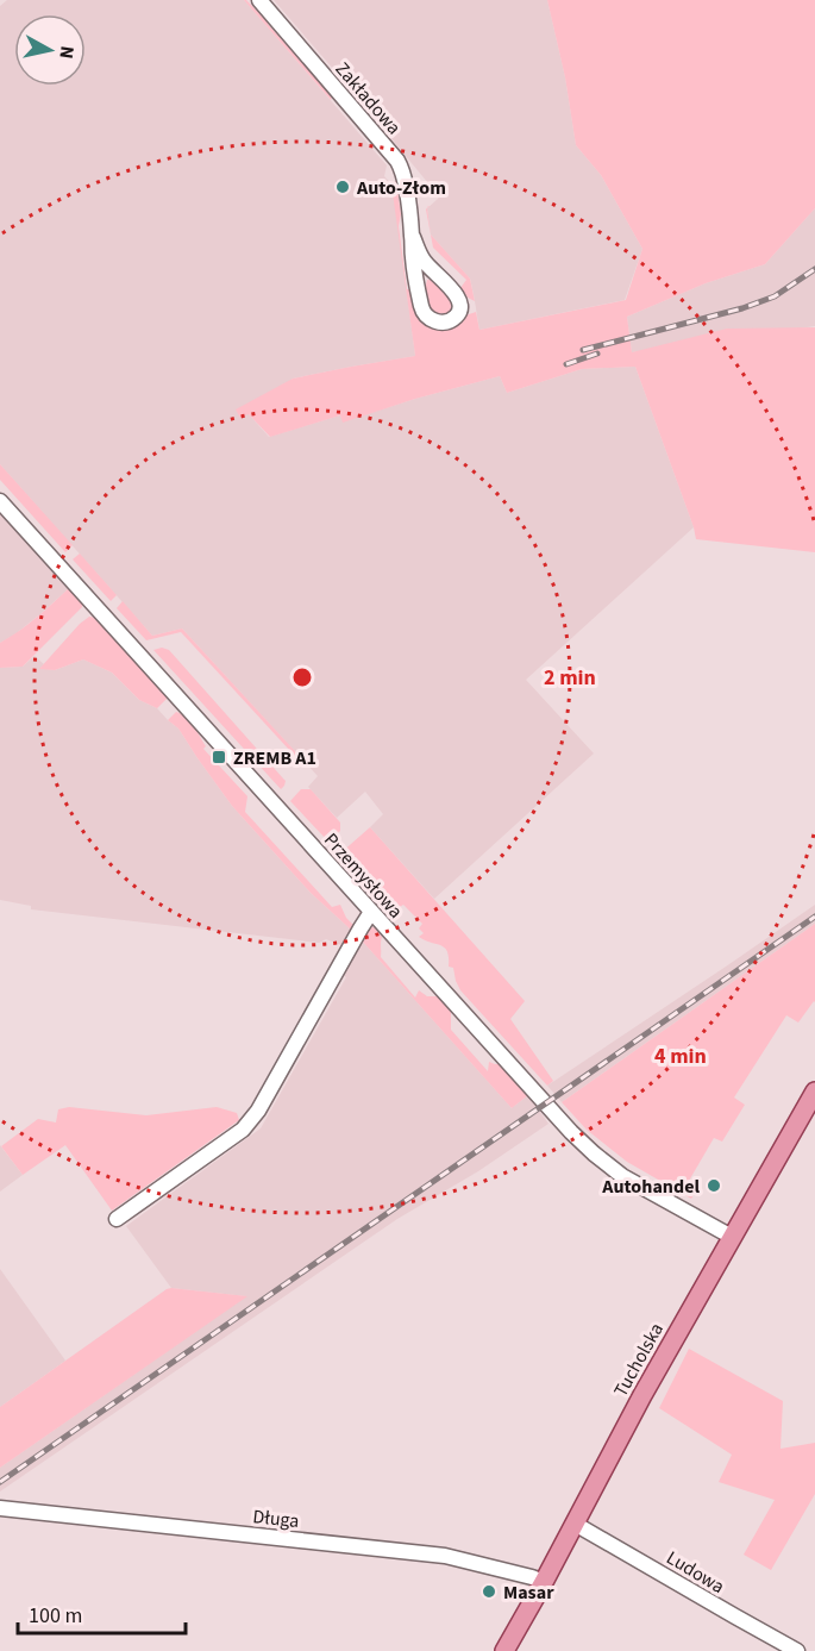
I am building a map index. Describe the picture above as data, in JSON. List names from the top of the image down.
{
  "streets": {
    "main road": ["Tucholska"],
    "street": [
      "Zakładowa",
      "Przemysłowa",
      "Długa",
      "Ludowa"
    ]
  },
  "crossings": [
    ["Przemysłowa", "Tucholska"],
    ["Tucholska", "Długa"],
    ["Tucholska", "Ludowa"]
  ],
  "places": {
    "other": ["Auto-Złom", "Autohandel", "Masar"],
    "transit": ["ZREMB A1"]
  },
  "scale_bar": "100 m",
  "north": "right",
  "rings": ["2 min", "4 min"]
}
